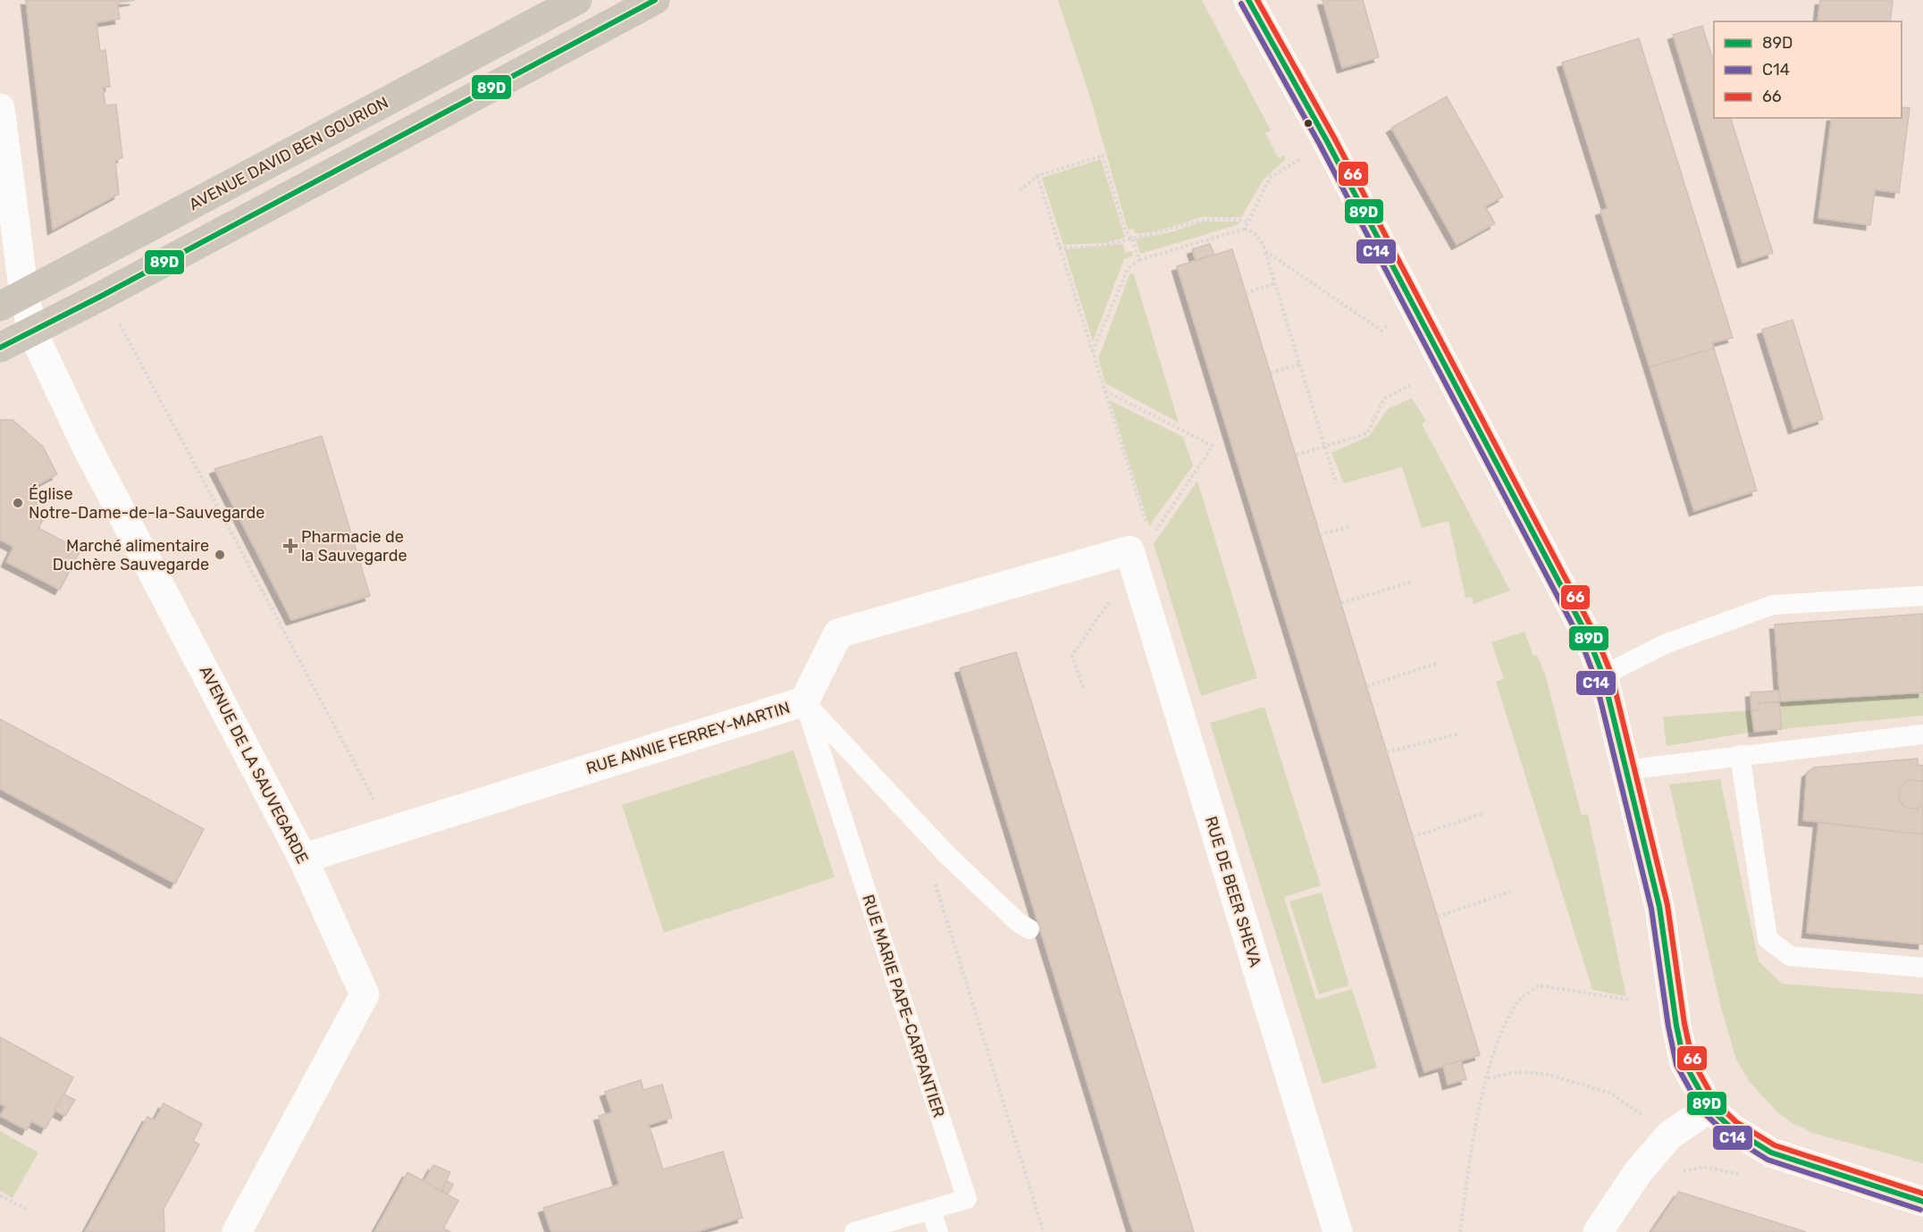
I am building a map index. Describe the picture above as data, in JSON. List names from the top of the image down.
{
  "streets": {
    "main road": ["AVENUE DAVID BEN GOURION"],
    "street": ["RUE ANNIE FERREY-MARTIN", "AVENUE DE LA SAUVEGARDE", "RUE DE BEER SHEVA"],
    "lane": ["RUE MARIE PAPE-CARPANTIER"]
  },
  "crossings": [
    ["AVENUE DAVID BEN GOURION", "AVENUE DE LA SAUVEGARDE"],
    ["RUE ANNIE FERREY-MARTIN", "AVENUE DE LA SAUVEGARDE"],
    ["RUE ANNIE FERREY-MARTIN", "RUE DE BEER SHEVA"],
    ["RUE ANNIE FERREY-MARTIN", "RUE MARIE PAPE-CARPANTIER"]
  ],
  "places": {
    "other": ["Église Notre-Dame-de-la-Sauvegarde", "Marché alimentaire Duchère Sauvegarde"],
    "health": ["Pharmacie de la Sauvegarde"]
  },
  "lines": ["transit line 89D", "transit line 66", "transit line C14"],
  "legend": ["89D", "C14", "66"]
}
